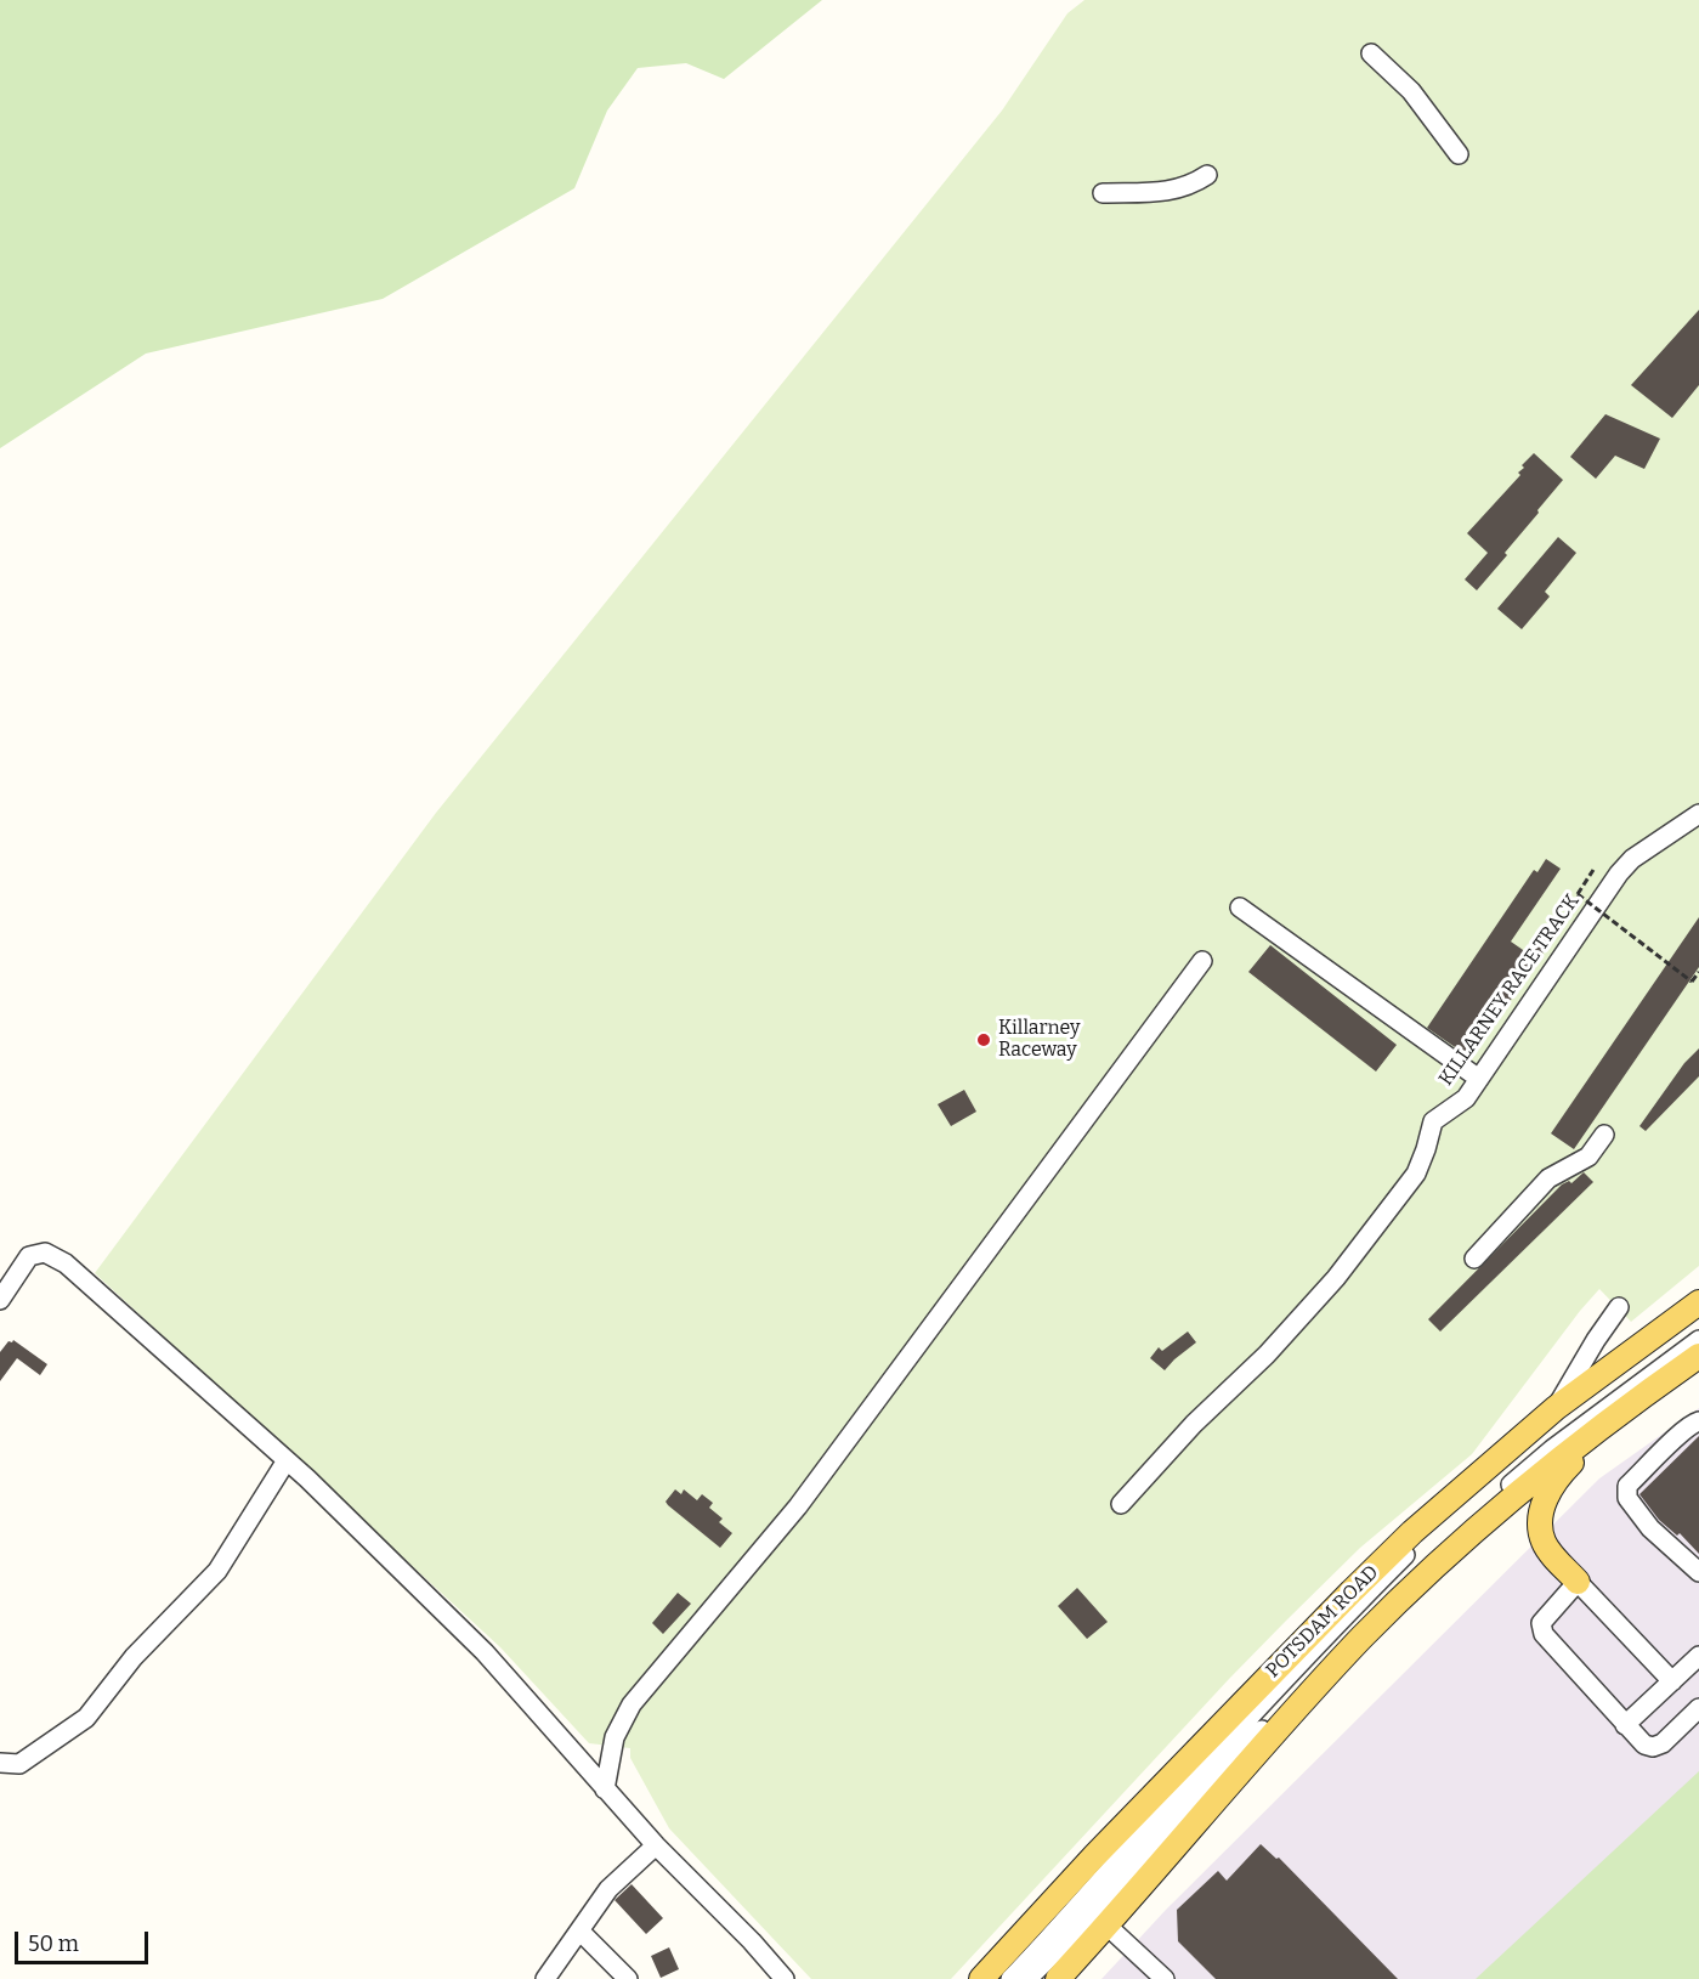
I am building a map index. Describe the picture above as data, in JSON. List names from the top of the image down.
{
  "streets": {
    "main road": ["POTSDAM ROAD"],
    "street": ["KILLARNEY RACE TRACK"]
  },
  "places": ["Killarney Raceway"],
  "scale_bar": "50 m"
}
